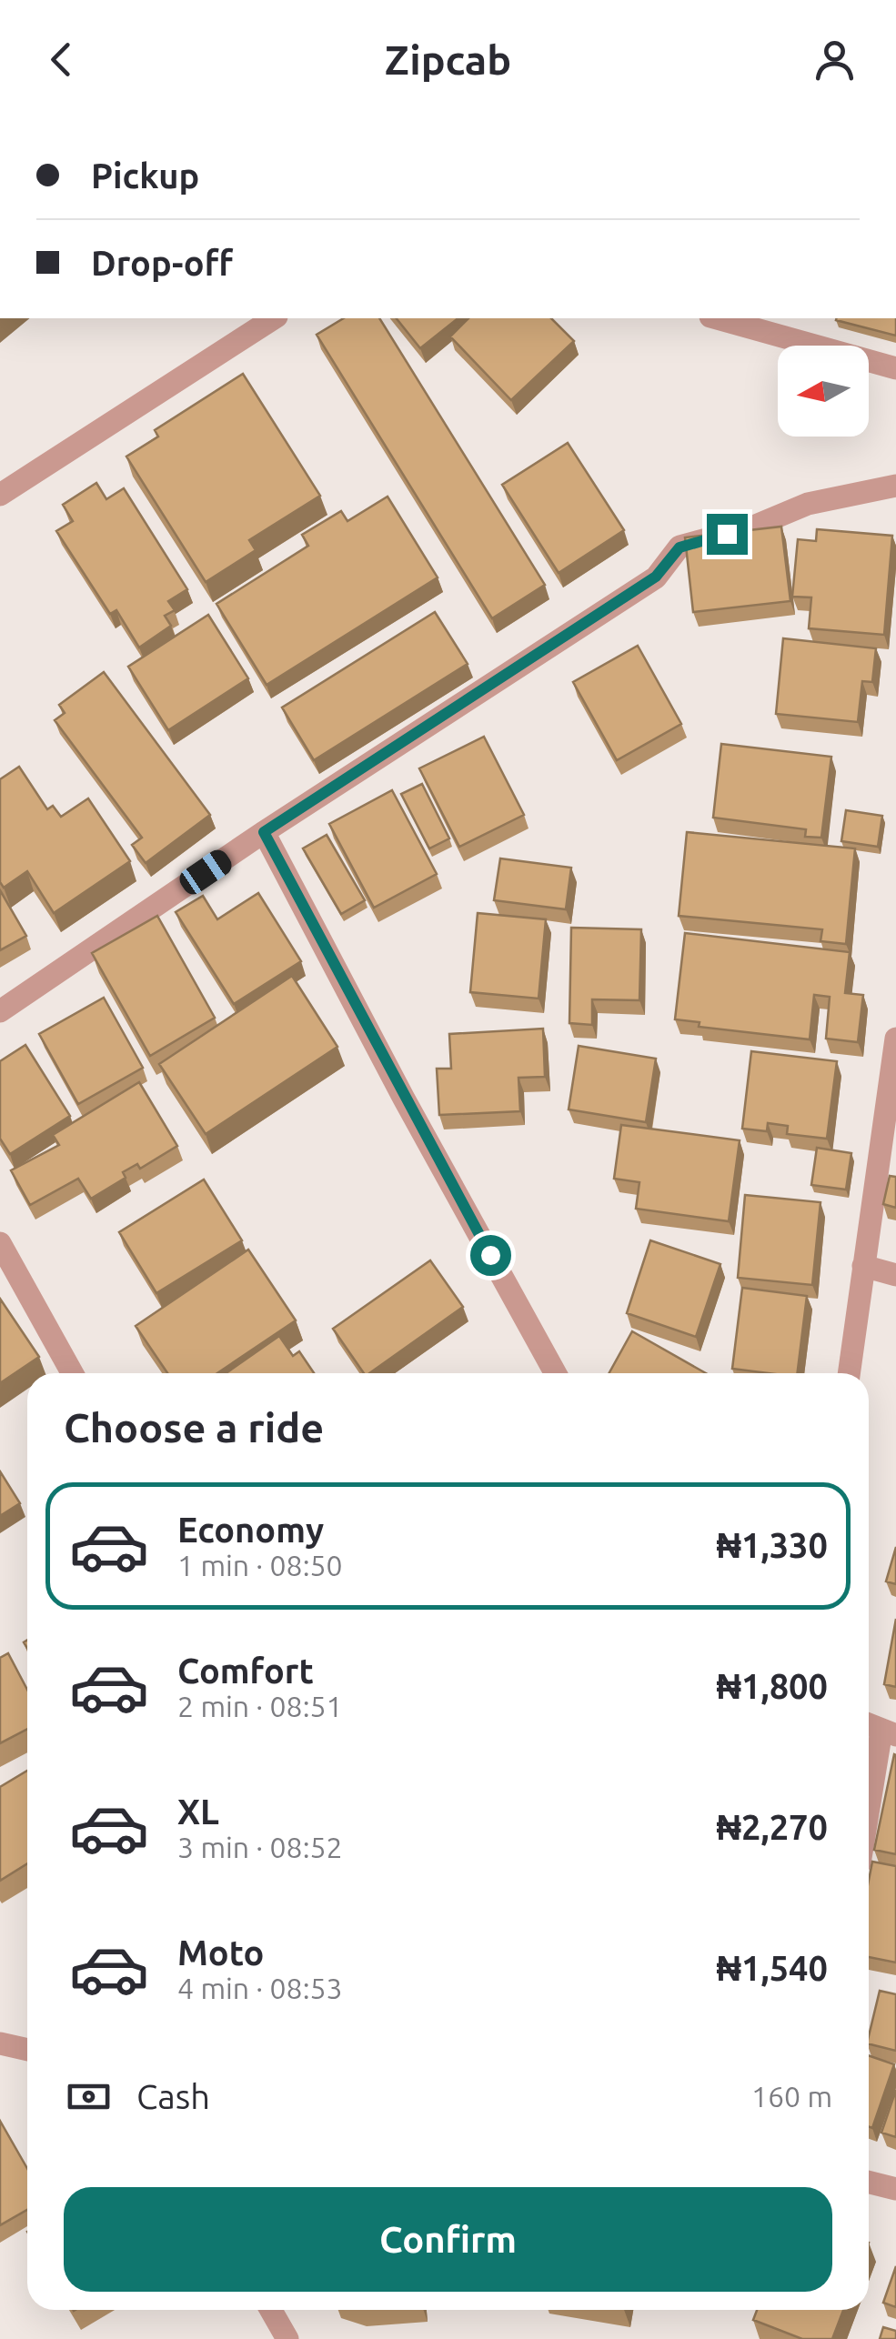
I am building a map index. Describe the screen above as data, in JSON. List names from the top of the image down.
{
  "north": "left",
  "page": {
    "header": "Zipcab",
    "banner": ["Pickup", "Drop-off"],
    "heading": "Choose a ride",
    "list": [
      {
        "name": "Economy",
        "note": "1 min · 08:50",
        "value": "₦1,330"
      },
      {
        "name": "Comfort",
        "note": "2 min · 08:51",
        "value": "₦1,800"
      },
      {
        "name": "XL",
        "note": "3 min · 08:52",
        "value": "₦2,270"
      },
      {
        "name": "Moto",
        "note": "4 min · 08:53",
        "value": "₦1,540"
      }
    ],
    "pay": ["Cash", "160 m"],
    "buttons": "Confirm"
  }
}
